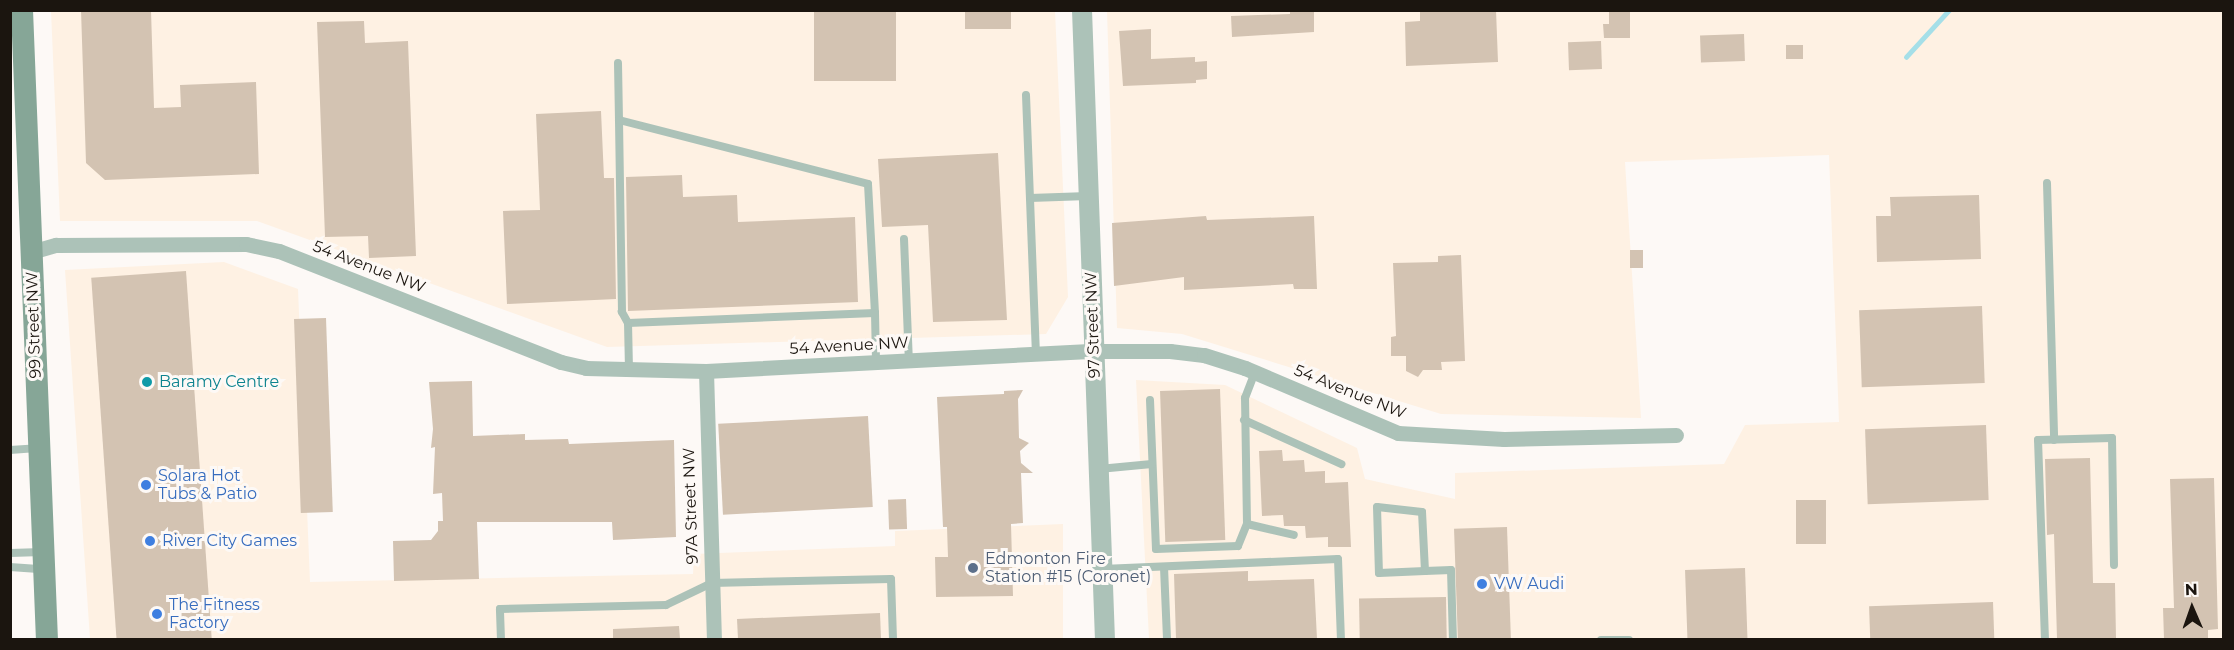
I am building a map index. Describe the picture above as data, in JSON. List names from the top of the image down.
{
  "streets": {
    "main road": ["99 Street NW"],
    "street": ["54 Avenue NW", "97 Street NW", "97A Street NW"]
  },
  "crossings": [
    ["54 Avenue NW", "99 Street NW"],
    ["54 Avenue NW", "97 Street NW"],
    ["54 Avenue NW", "97A Street NW"]
  ],
  "places": [
    "Baramy Centre",
    "Solara Hot Tubs & Patio",
    "River City Games",
    "Edmonton Fire Station #15 (Coronet)",
    "VW Audi",
    "The Fitness Factory"
  ],
  "north": "top"
}
